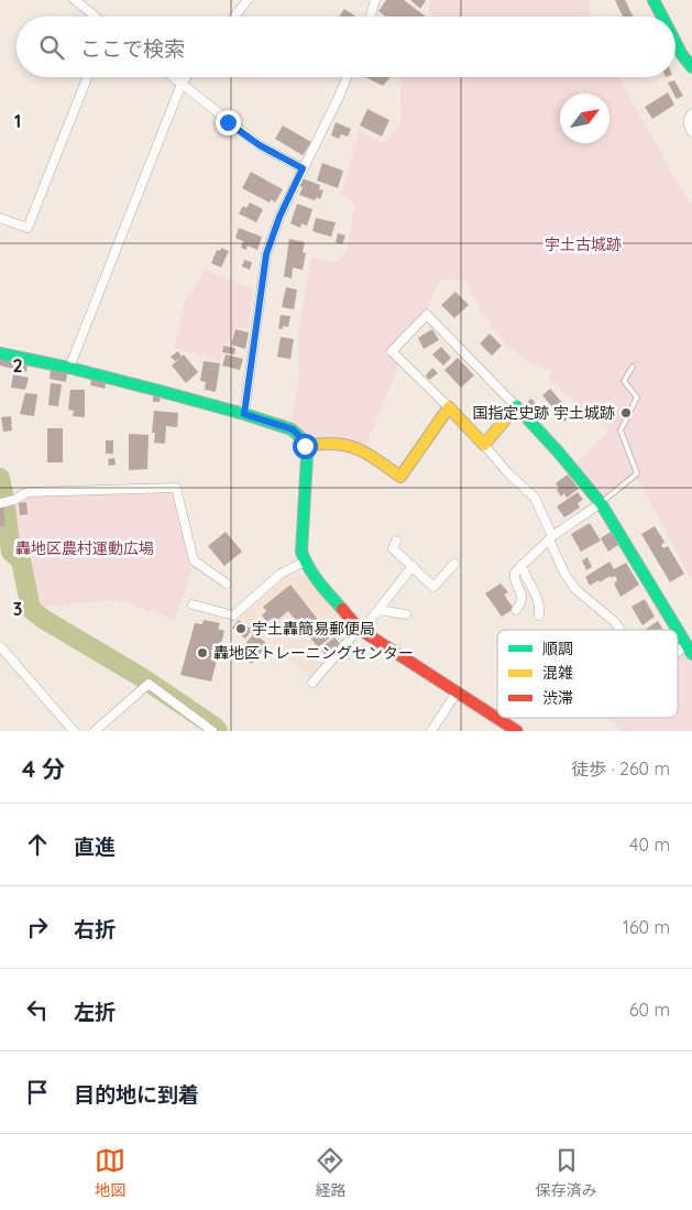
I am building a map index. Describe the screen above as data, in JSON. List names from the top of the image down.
{
  "parks": ["宇土古城跡", "轟地区農村運動広場"],
  "places": ["国指定史跡 宇土城跡", "宇土轟簡易郵便局", "轟地区トレーニングセンター"],
  "legend": ["順調", "混雑", "渋滞"],
  "north": "top right",
  "page": {
    "search": "ここで検索",
    "heading": ["4 分", "徒歩 · 260 m"],
    "list": [
      ["直進", "40 m"],
      ["右折", "160 m"],
      ["左折", "60 m"],
      "目的地に到着"
    ],
    "nav": ["地図", "経路", "保存済み"]
  },
  "grid": {
    "rows": ["1", "2", "3"]
  }
}
